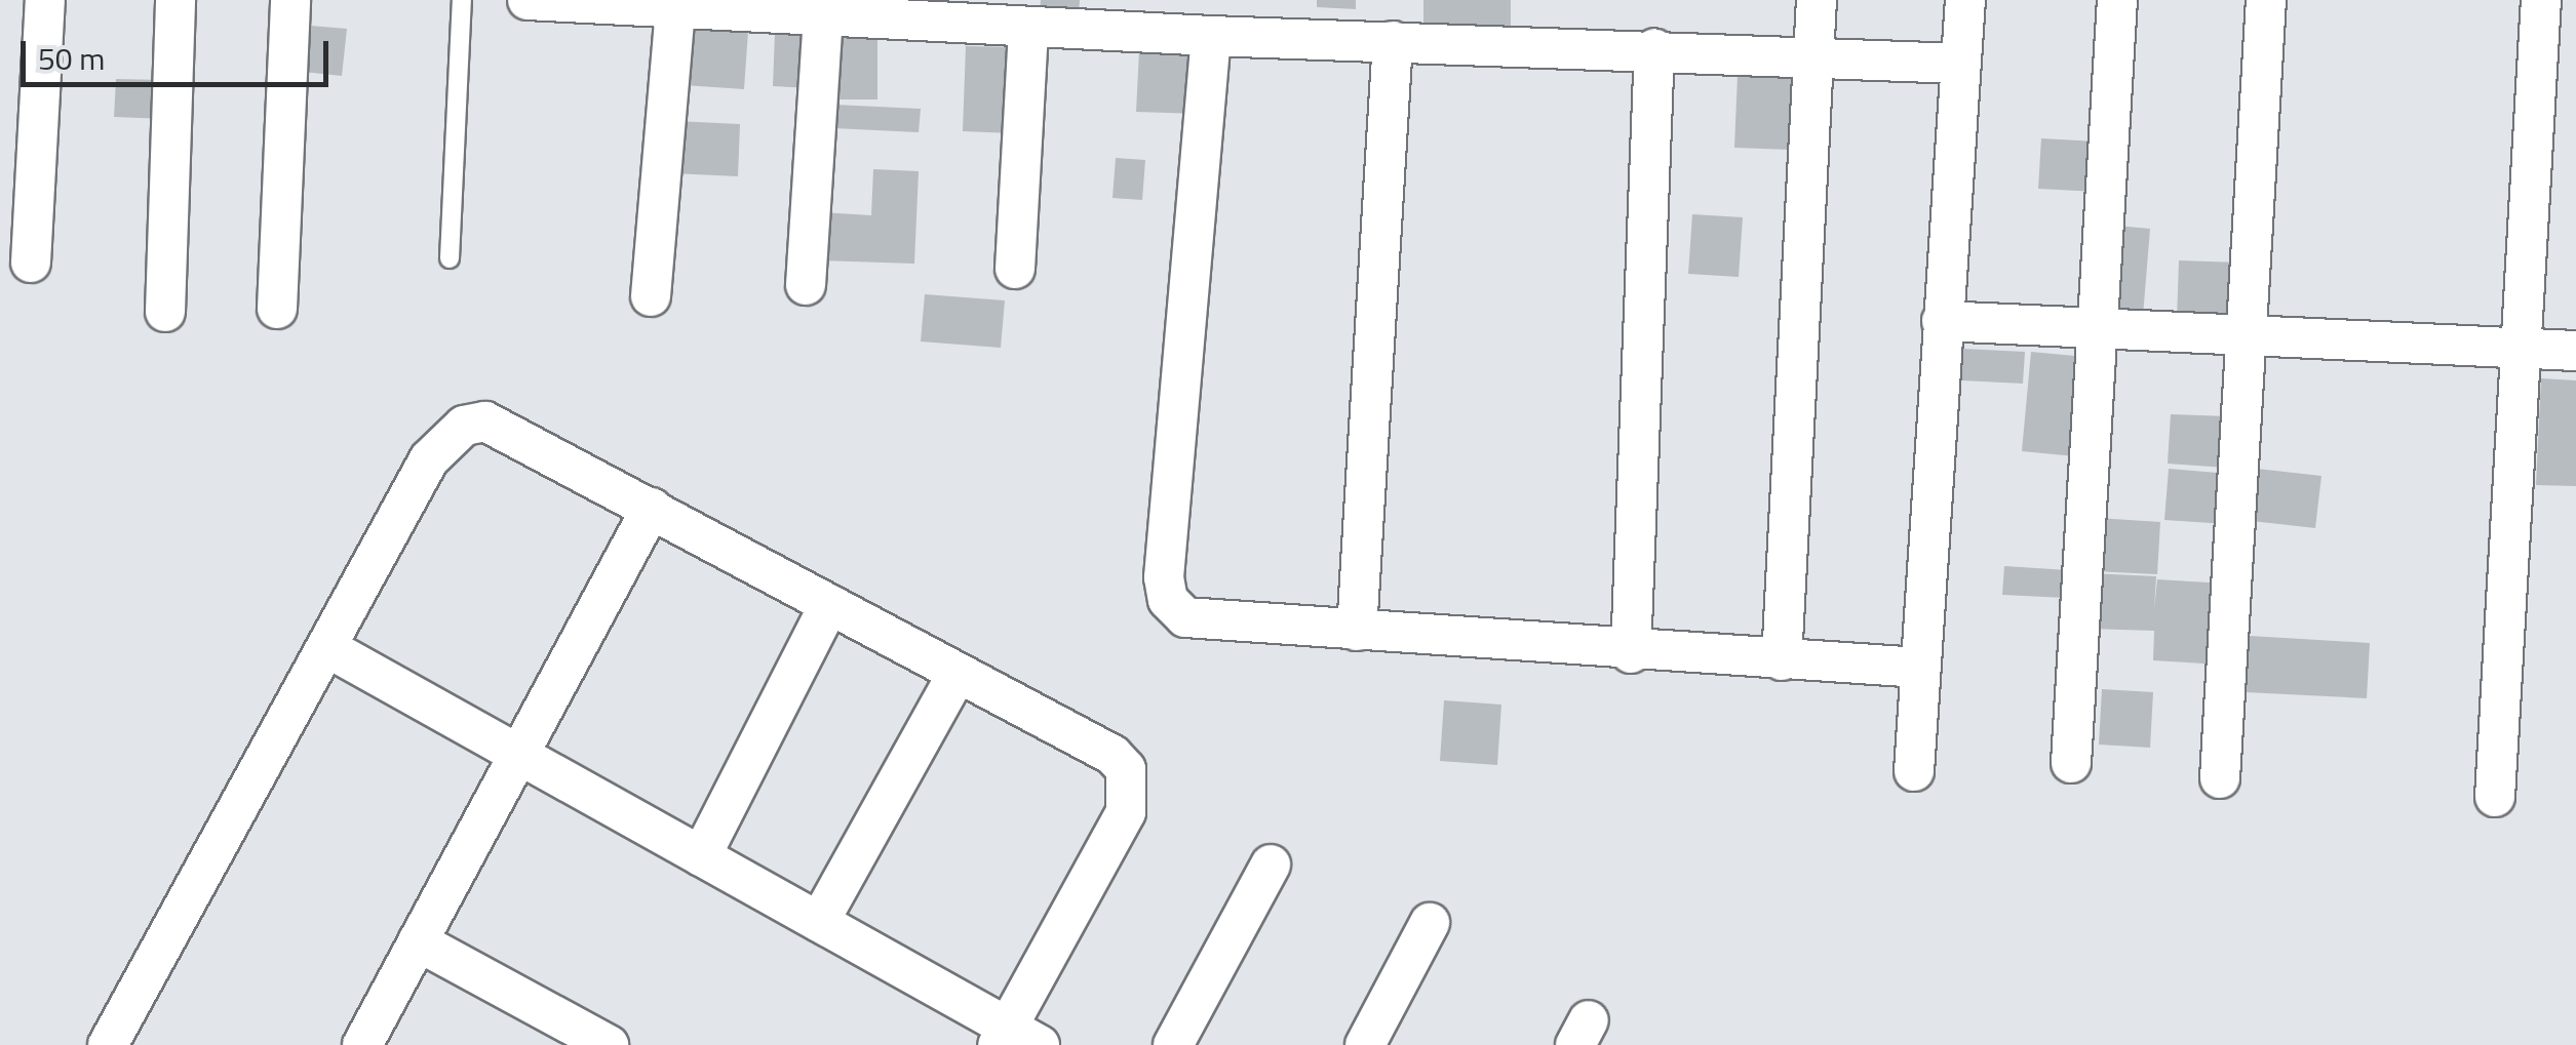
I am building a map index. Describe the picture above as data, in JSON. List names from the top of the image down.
{
  "scale_bar": "50 m"
}
